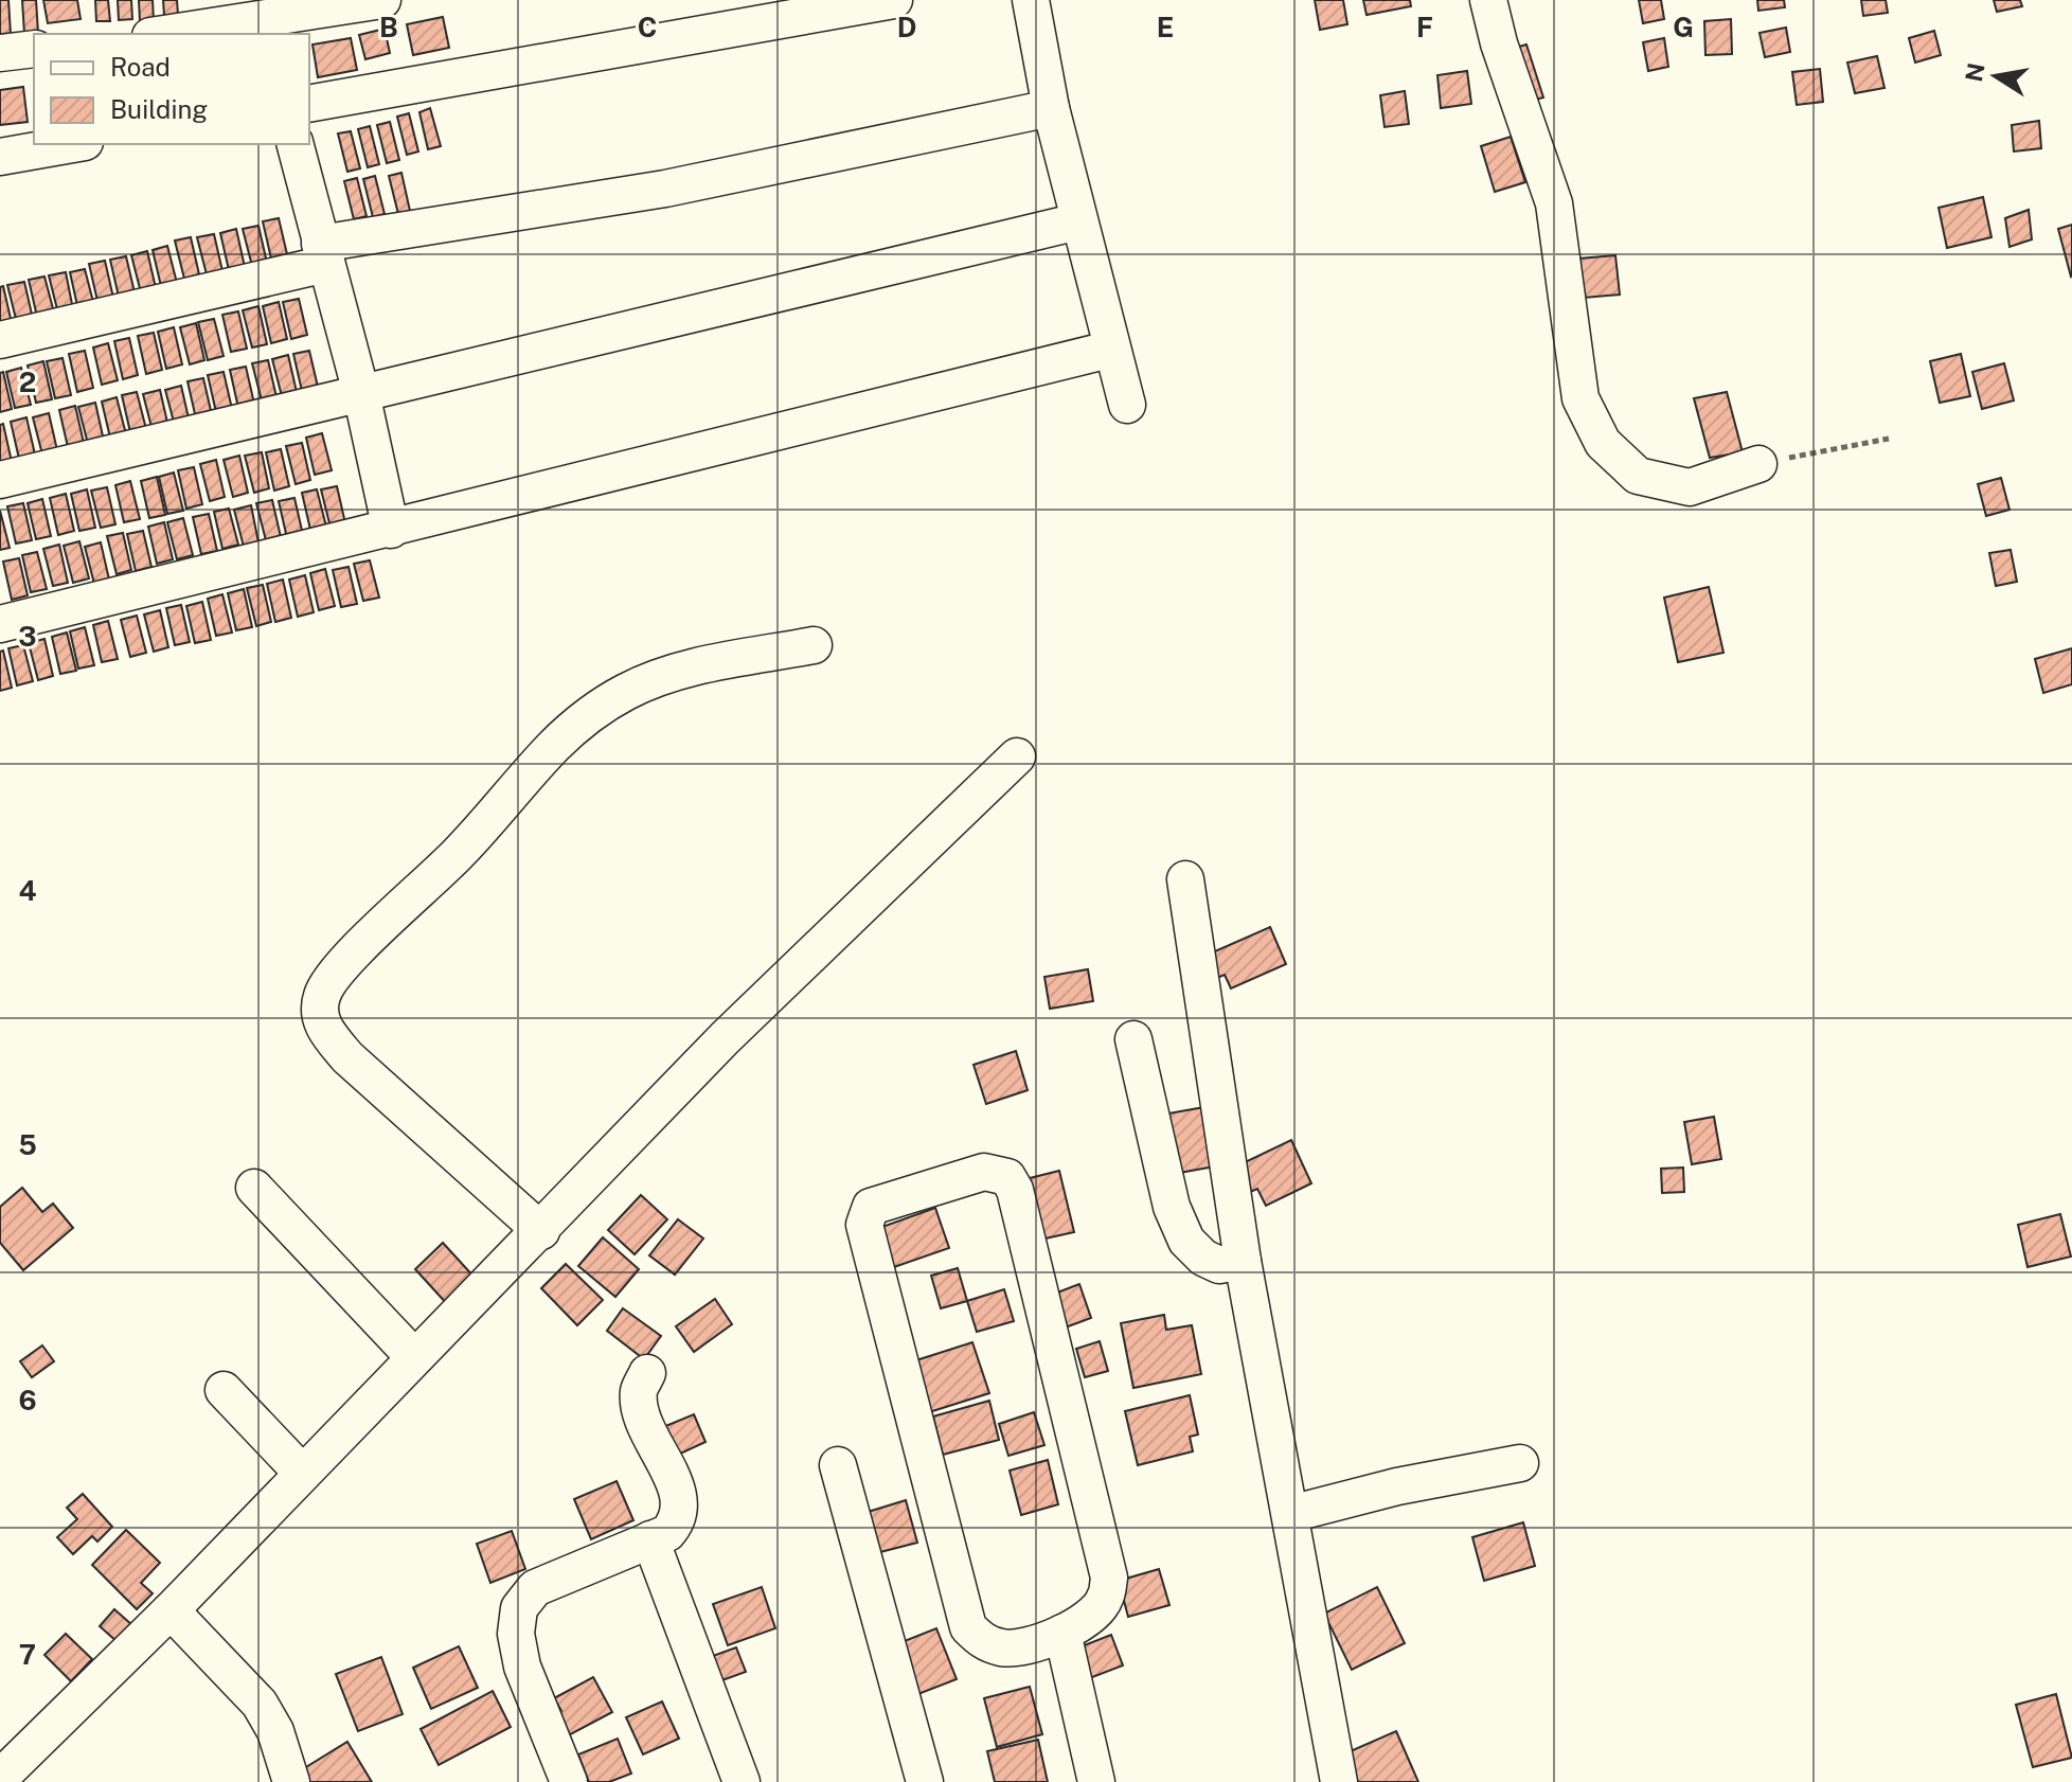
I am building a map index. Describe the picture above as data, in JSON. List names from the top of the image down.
{
  "legend": ["Road", "Building"],
  "north": "left",
  "grid": {
    "columns": [
      "B",
      "C",
      "D",
      "E",
      "F",
      "G"
    ],
    "rows": [
      "2",
      "3",
      "4",
      "5",
      "6",
      "7"
    ]
  }
}
